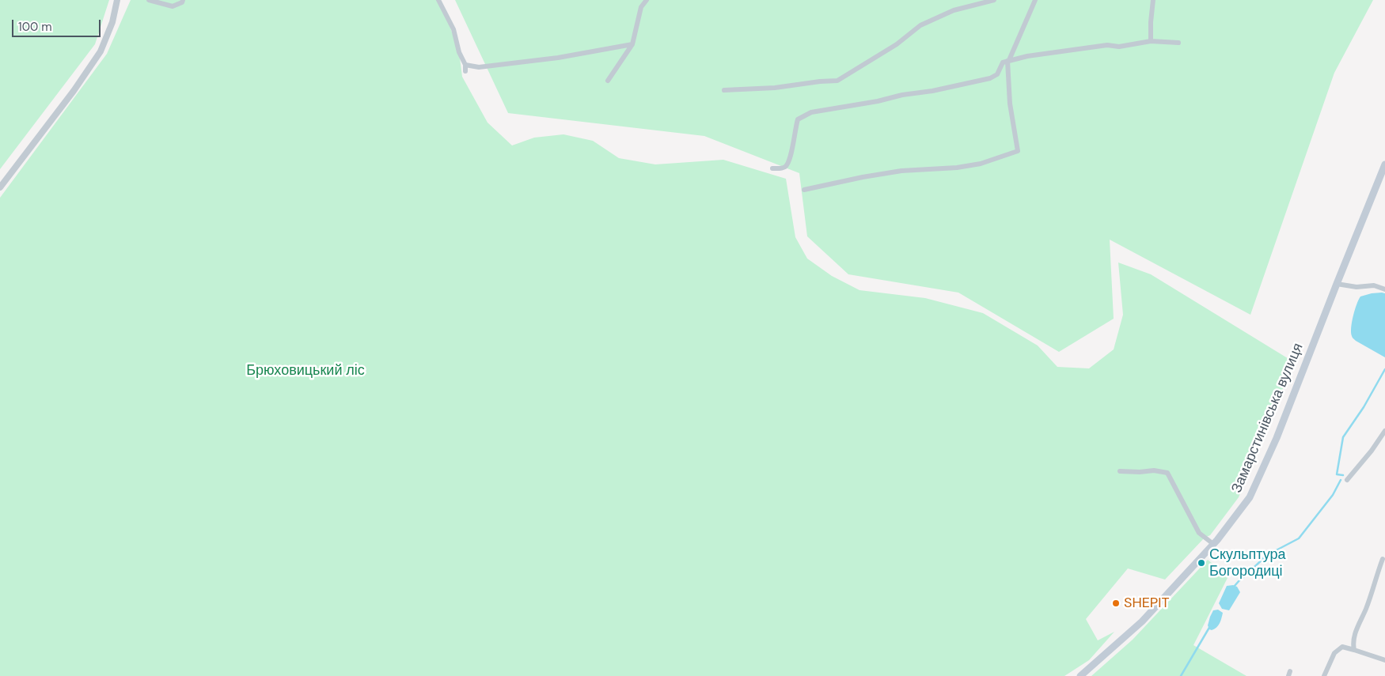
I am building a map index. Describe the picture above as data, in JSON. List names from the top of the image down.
{
  "streets": {
    "main road": ["Замарстинівська вулиця"]
  },
  "parks": ["Брюховицький ліс"],
  "places": ["Скульптура Богородиці", "SHEPIT"],
  "scale_bar": "100 m"
}
